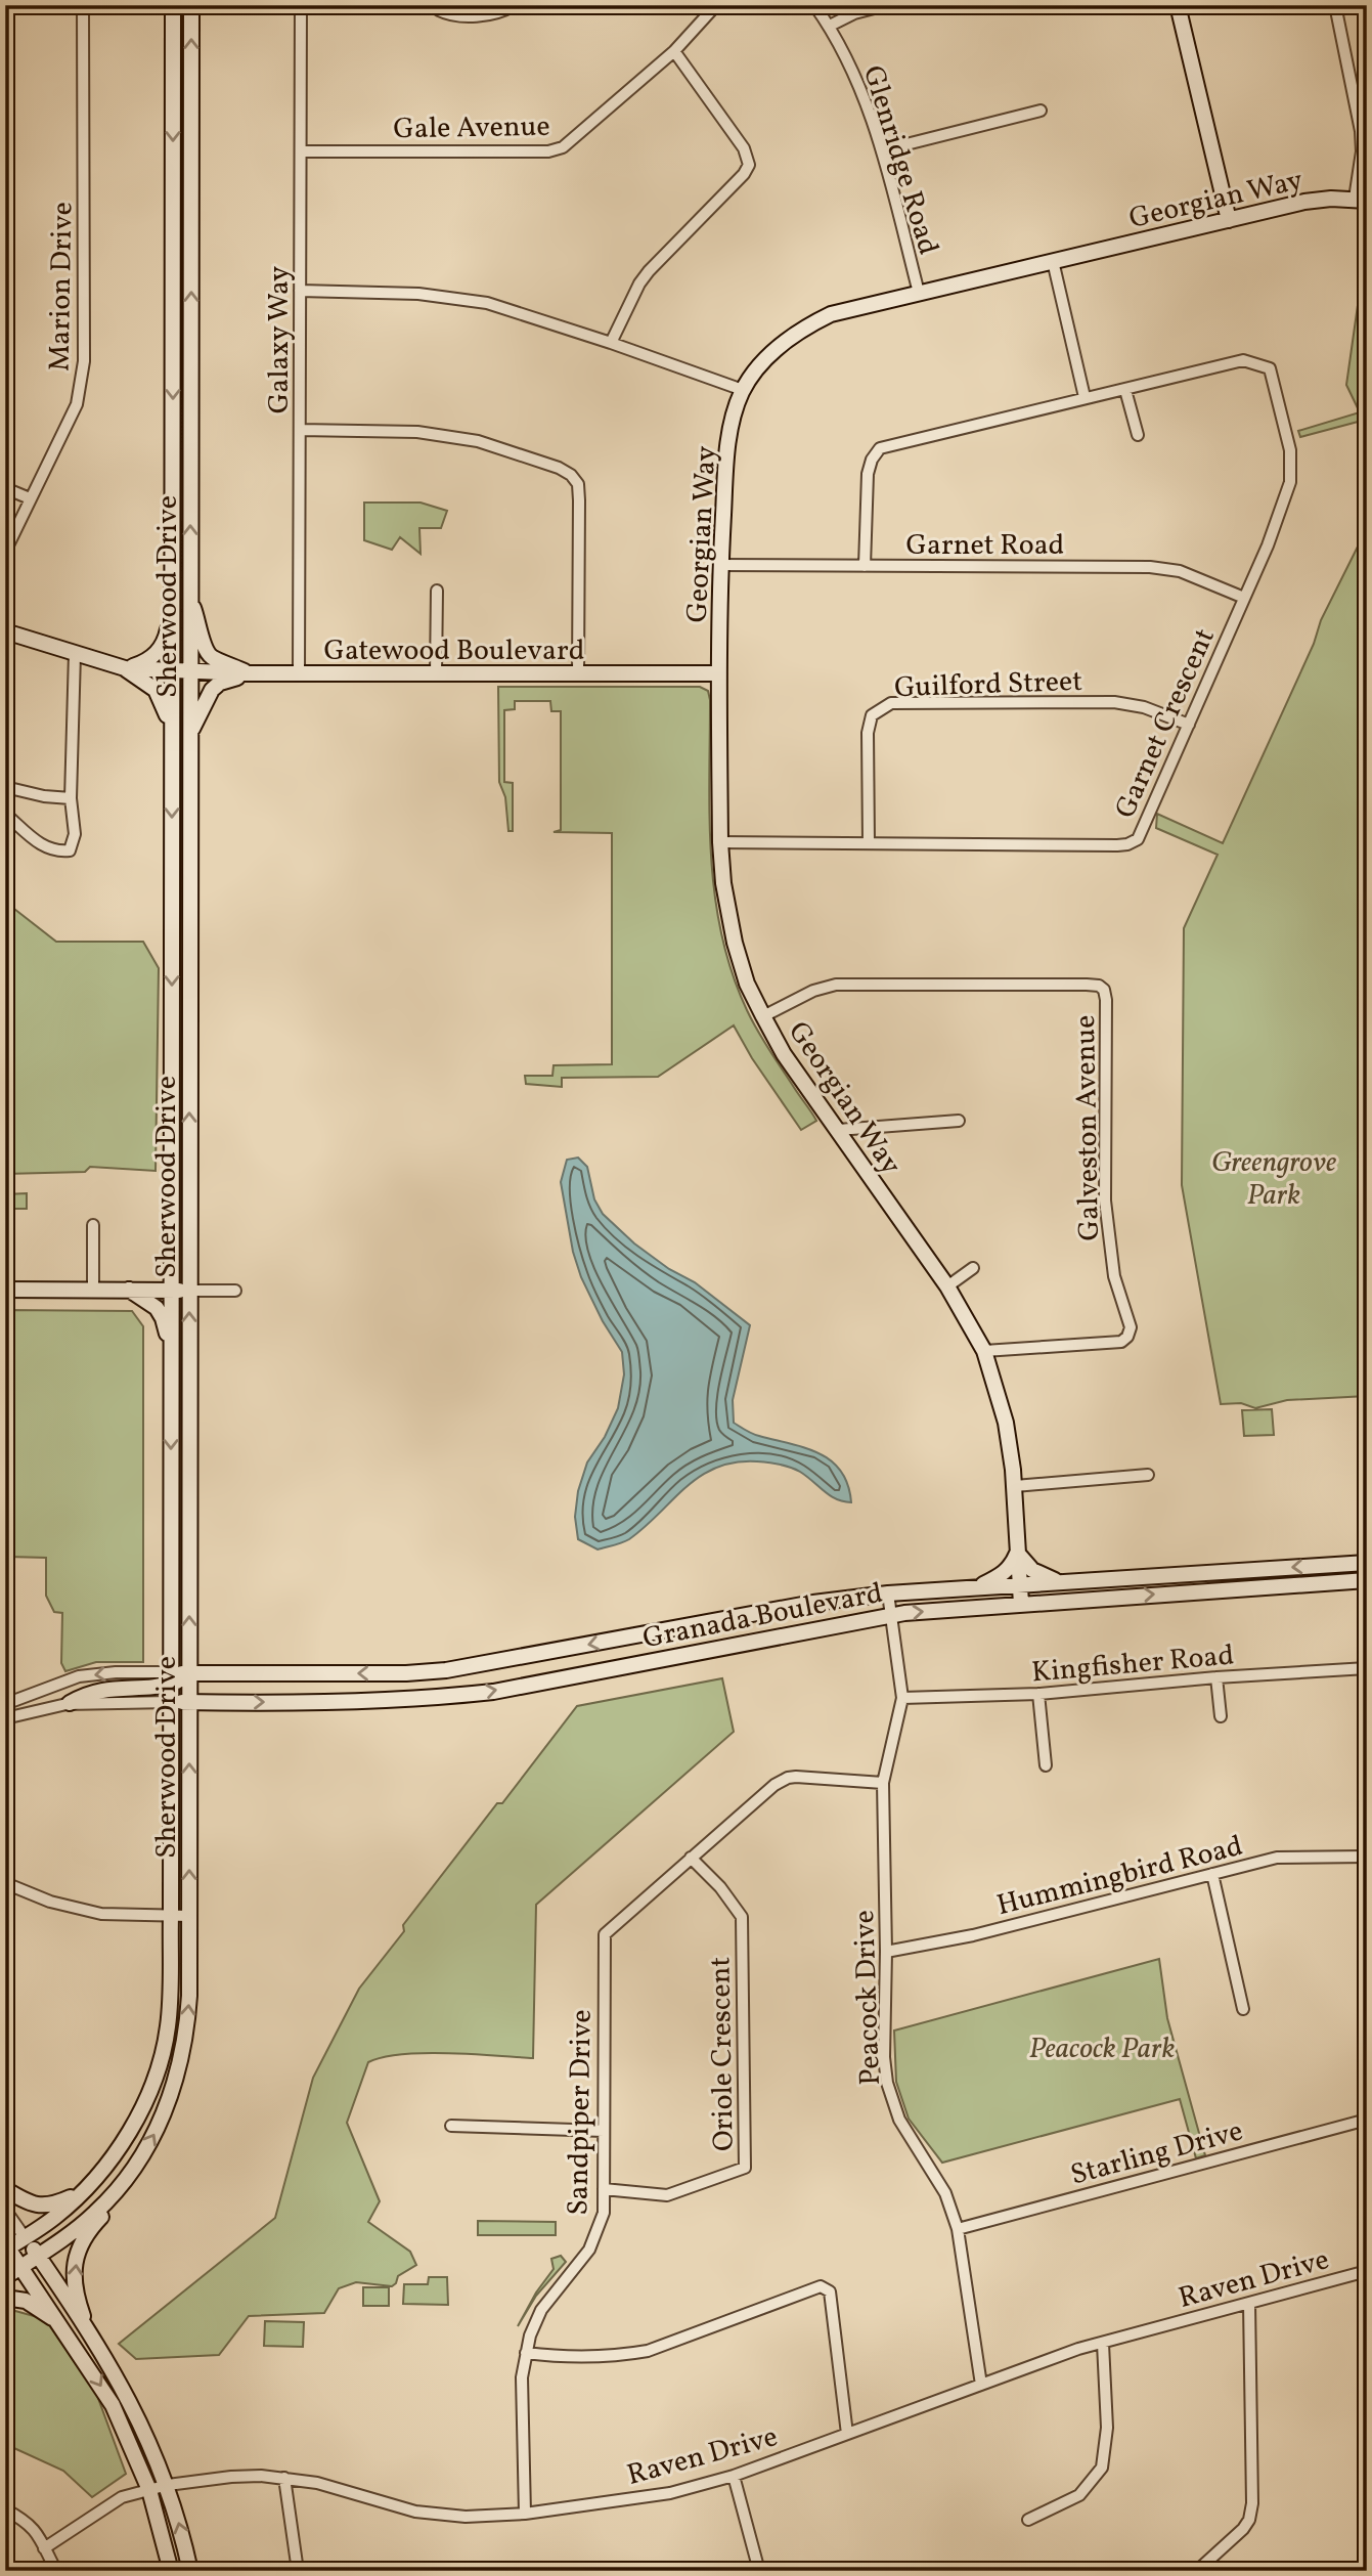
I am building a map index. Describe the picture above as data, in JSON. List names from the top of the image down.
{
  "streets": {
    "main road": [
      "Georgian Way",
      "Sherwood Drive",
      "Gatewood Boulevard",
      "Granada Boulevard"
    ],
    "street": [
      "Gale Avenue",
      "Glenridge Road",
      "Marion Drive",
      "Galaxy Way",
      "Garnet Road",
      "Guilford Street",
      "Garnet Crescent",
      "Galveston Avenue",
      "Kingfisher Road",
      "Hummingbird Road",
      "Peacock Drive",
      "Oriole Crescent",
      "Sandpiper Drive",
      "Starling Drive",
      "Raven Drive"
    ]
  },
  "crossings": [
    ["Gale Avenue", "Galaxy Way"],
    ["Glenridge Road", "Georgian Way"],
    ["Georgian Way", "Garnet Road"],
    ["Georgian Way", "Gatewood Boulevard"],
    ["Georgian Way", "Garnet Crescent"],
    ["Georgian Way", "Galveston Avenue"],
    ["Georgian Way", "Granada Boulevard"],
    ["Galaxy Way", "Gatewood Boulevard"],
    ["Garnet Road", "Garnet Crescent"],
    ["Sherwood Drive", "Gatewood Boulevard"],
    ["Sherwood Drive", "Granada Boulevard"],
    ["Guilford Street", "Garnet Crescent"],
    ["Granada Boulevard", "Peacock Drive"],
    ["Kingfisher Road", "Peacock Drive"],
    ["Hummingbird Road", "Peacock Drive"],
    ["Peacock Drive", "Sandpiper Drive"],
    ["Peacock Drive", "Starling Drive"],
    ["Peacock Drive", "Raven Drive"],
    ["Oriole Crescent", "Sandpiper Drive"],
    ["Sandpiper Drive", "Raven Drive"]
  ],
  "parks": ["Greengrove Park", "Peacock Park"]
}
